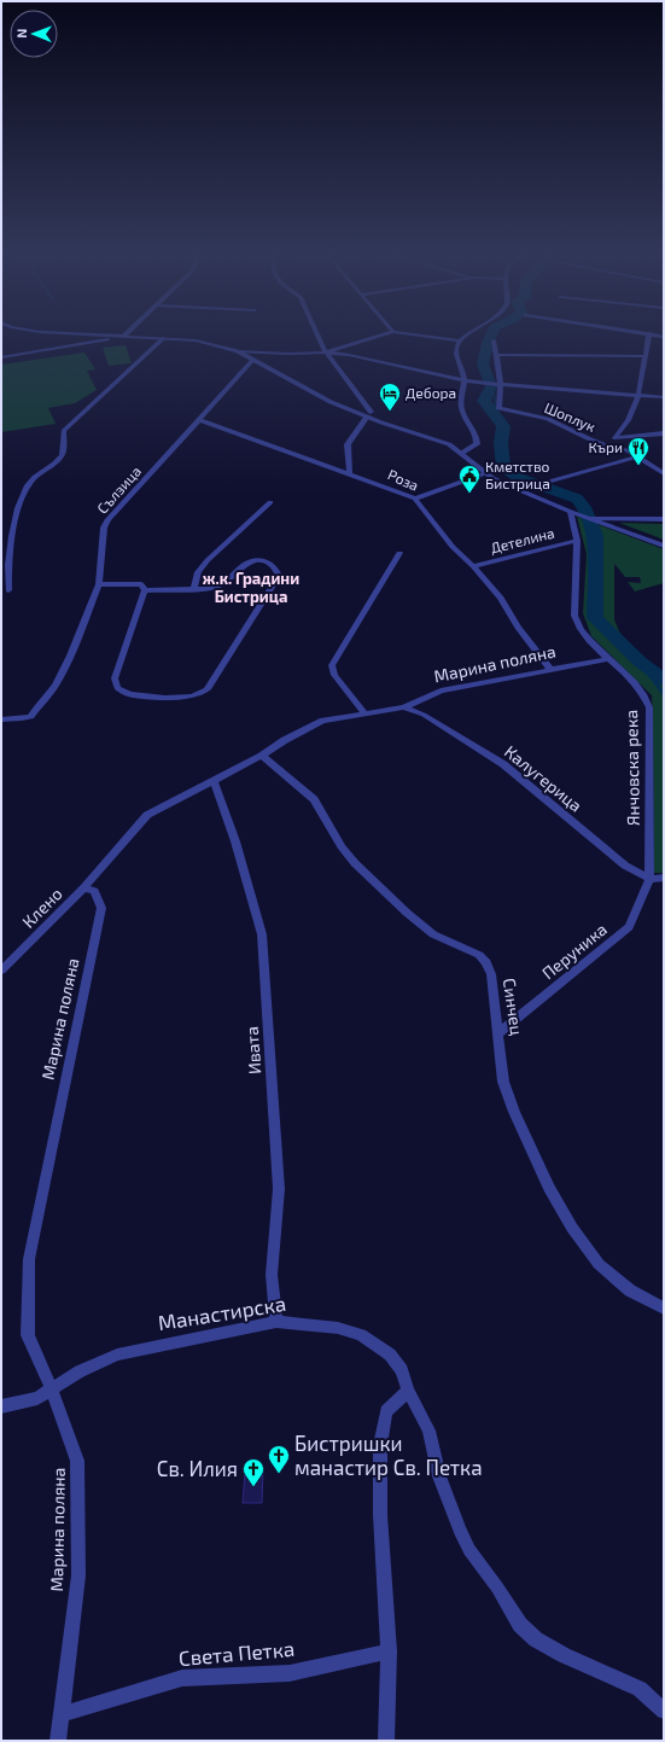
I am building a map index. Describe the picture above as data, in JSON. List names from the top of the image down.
{
  "streets": {
    "street": [
      "Шоплук",
      "Роза",
      "Сълзица",
      "Детелина",
      "Марина поляна",
      "Янчовска река",
      "Калугерица",
      "Клено",
      "Перуника",
      "Синчец",
      "Ивата",
      "Манастирска",
      "Света Петка"
    ]
  },
  "crossings": [
    ["Роза", "Сълзица"],
    ["Роза", "Детелина"],
    ["Роза", "Марина поляна"],
    ["Детелина", "Янчовска река"],
    ["Марина поляна", "Янчовска река"],
    ["Марина поляна", "Калугерица"],
    ["Марина поляна", "Клено"],
    ["Марина поляна", "Синчец"],
    ["Марина поляна", "Ивата"],
    ["Марина поляна", "Манастирска"],
    ["Марина поляна", "Света Петка"],
    ["Янчовска река", "Калугерица"],
    ["Янчовска река", "Перуника"],
    ["Калугерица", "Перуника"],
    ["Перуника", "Синчец"],
    ["Ивата", "Манастирска"]
  ],
  "districts": ["ж.к. Градини Бистрица"],
  "places": {
    "hotel": ["Дебора"],
    "restaurant": ["Къри"],
    "public building": ["Кметство Бистрица"],
    "church": ["Бистришки манастир Св. Петка", "Св. Илия"]
  },
  "north": "left"
}
